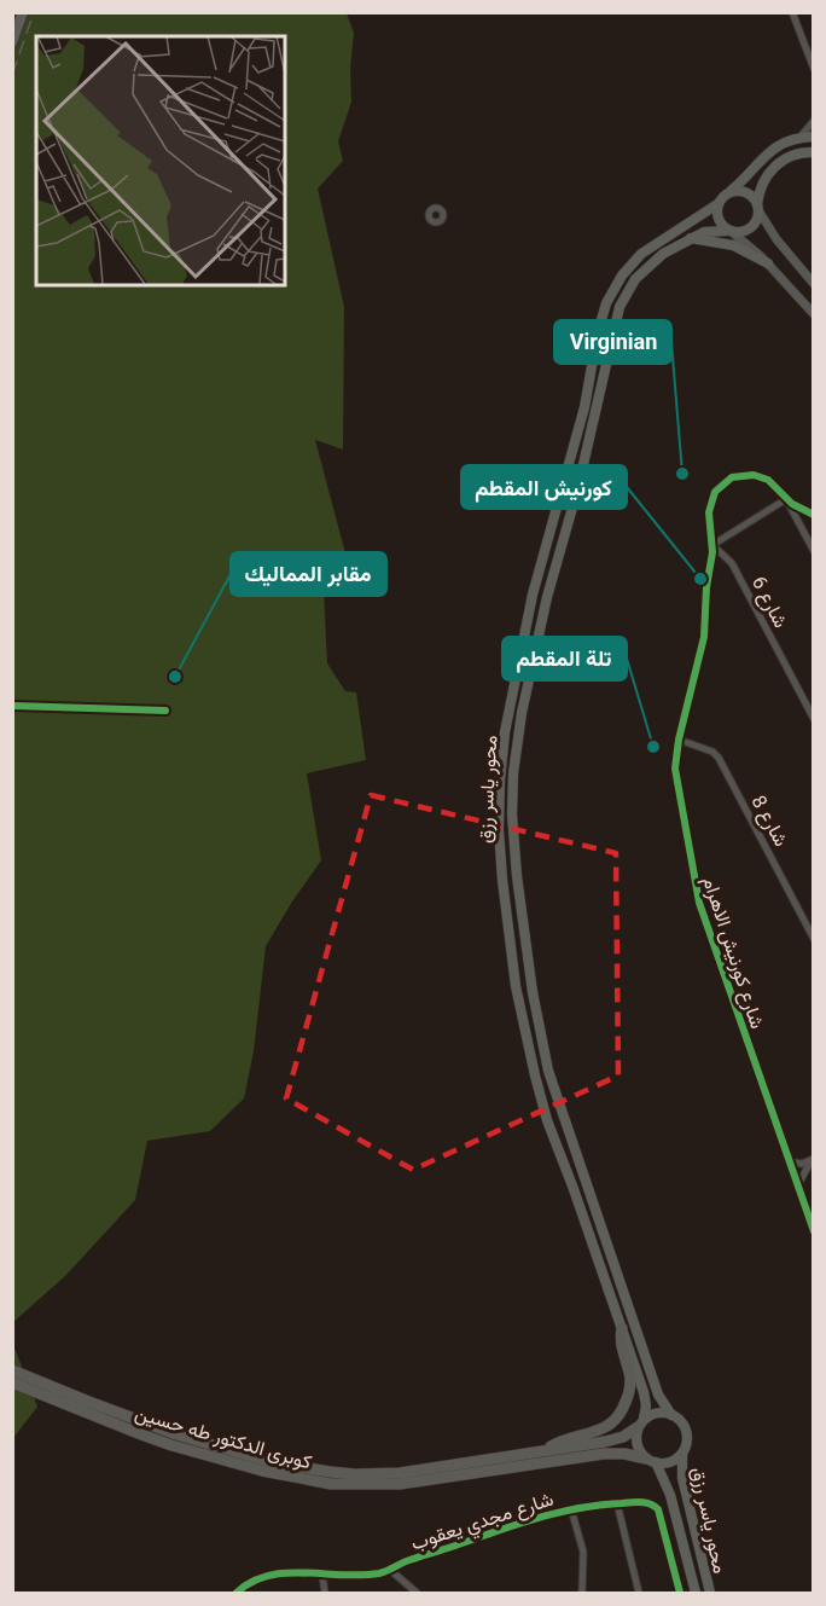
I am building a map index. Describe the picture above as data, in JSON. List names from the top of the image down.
{
  "streets": {
    "highway": ["كوبرى الدكتور طه حسين"],
    "main road": ["محور ياسر رزق"],
    "street": [
      "شارع 6",
      "شارع 8",
      "شارع كورنيش الاهرام",
      "شارع مجدي يعقوب"
    ]
  },
  "crossings": [
    ["شارع 6", "شارع كورنيش الاهرام"],
    ["محور ياسر رزق", "كوبرى الدكتور طه حسين"],
    ["شارع 8", "شارع كورنيش الاهرام"]
  ],
  "places": [
    "Virginian",
    "كورنيش المقطم",
    "مقابر المماليك",
    "تلة المقطم"
  ]
}
